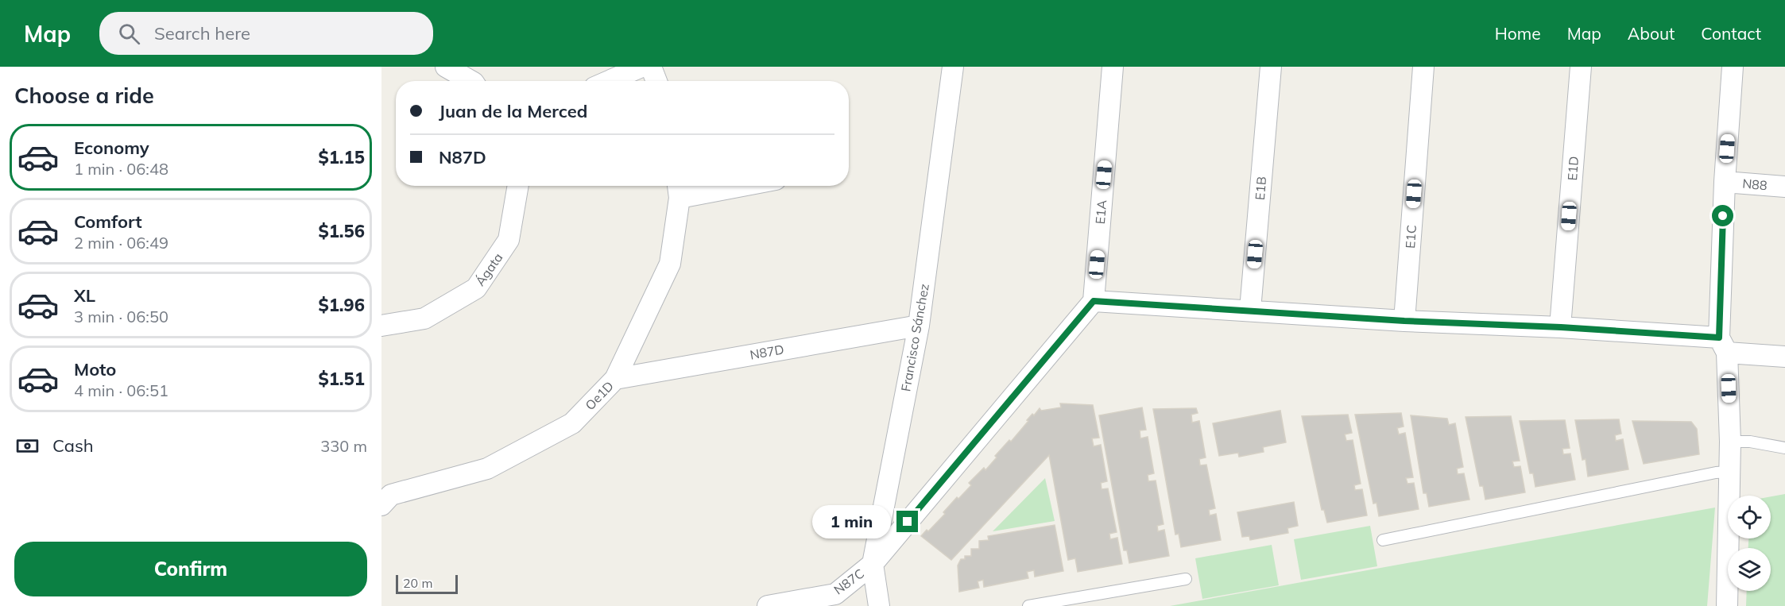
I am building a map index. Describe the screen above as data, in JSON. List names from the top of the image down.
{
  "streets": {
    "street": [
      "E1D",
      "N88",
      "E1B",
      "E1A",
      "E1C",
      "Ágata",
      "Francisco Sánchez",
      "N87D",
      "Oe1D",
      "N87C"
    ]
  },
  "crossings": [
    ["Francisco Sánchez", "N87D"],
    ["Francisco Sánchez", "N87C"],
    ["N87D", "Oe1D"]
  ],
  "scale_bar": "20 m",
  "page": {
    "header": "Map",
    "search": "Search here",
    "nav": [
      "Home",
      "Map",
      "About",
      "Contact"
    ],
    "heading": "Choose a ride",
    "banner": ["Juan de la Merced", "N87D"],
    "list": [
      {
        "name": "Economy",
        "note": "1 min · 06:48",
        "value": "$1.15"
      },
      {
        "name": "Comfort",
        "note": "2 min · 06:49",
        "value": "$1.56"
      },
      {
        "name": "XL",
        "note": "3 min · 06:50",
        "value": "$1.96"
      },
      {
        "name": "Moto",
        "note": "4 min · 06:51",
        "value": "$1.51"
      }
    ],
    "pay": ["Cash", "330 m"],
    "bubble": "1 min",
    "buttons": "Confirm",
    "scale": "20 m"
  }
}
